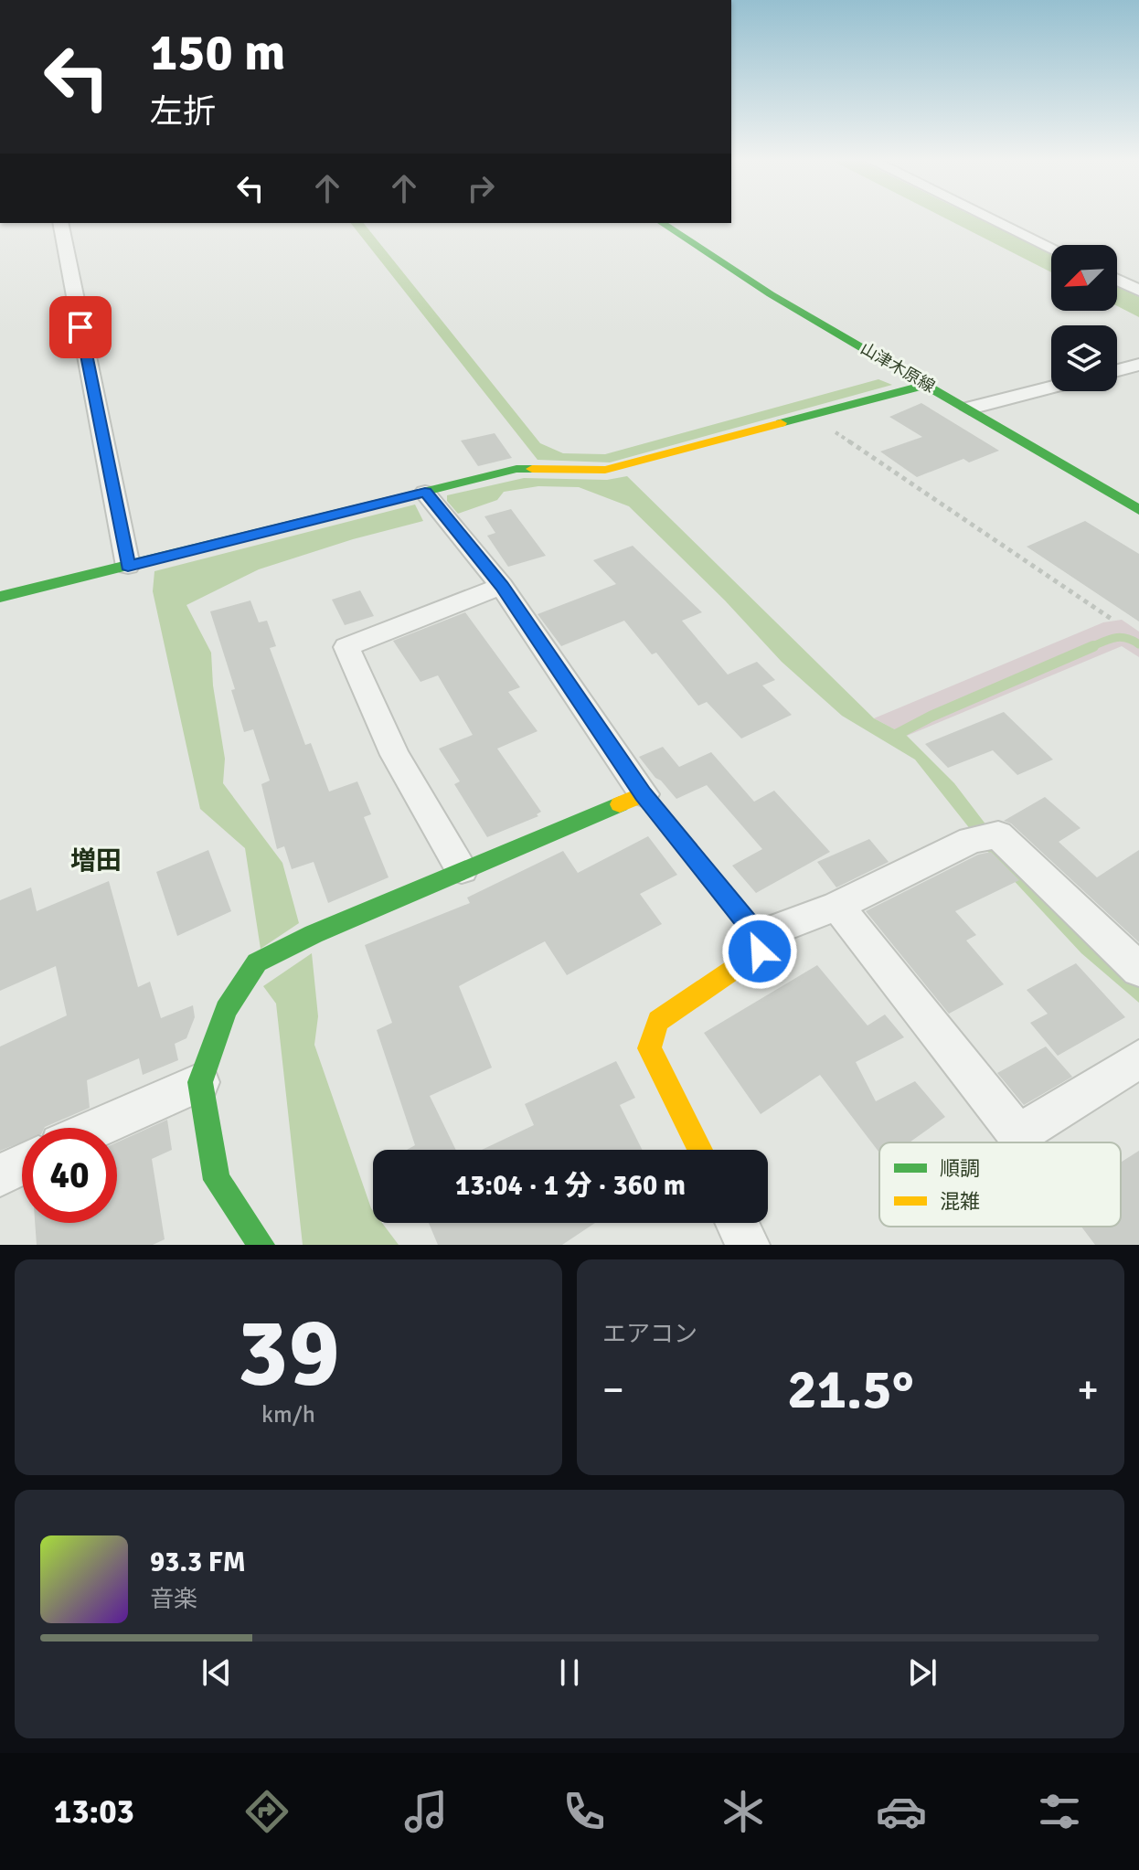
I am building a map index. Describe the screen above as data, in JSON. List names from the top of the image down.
{
  "streets": {
    "street": ["山津木原線"]
  },
  "districts": ["増田"],
  "legend": ["順調", "混雑"],
  "north": "bottom left",
  "page": {
    "turn": ["150 m", "左折"],
    "limit": "40",
    "trip": "13:04 · 1 分 · 360 m",
    "tile": [
      ["39", "km/h"],
      "エアコン"
    ],
    "heat": ["−", "21.5°", "+"],
    "song": ["93.3 FM", "音楽"],
    "tabs": "13:03"
  }
}
